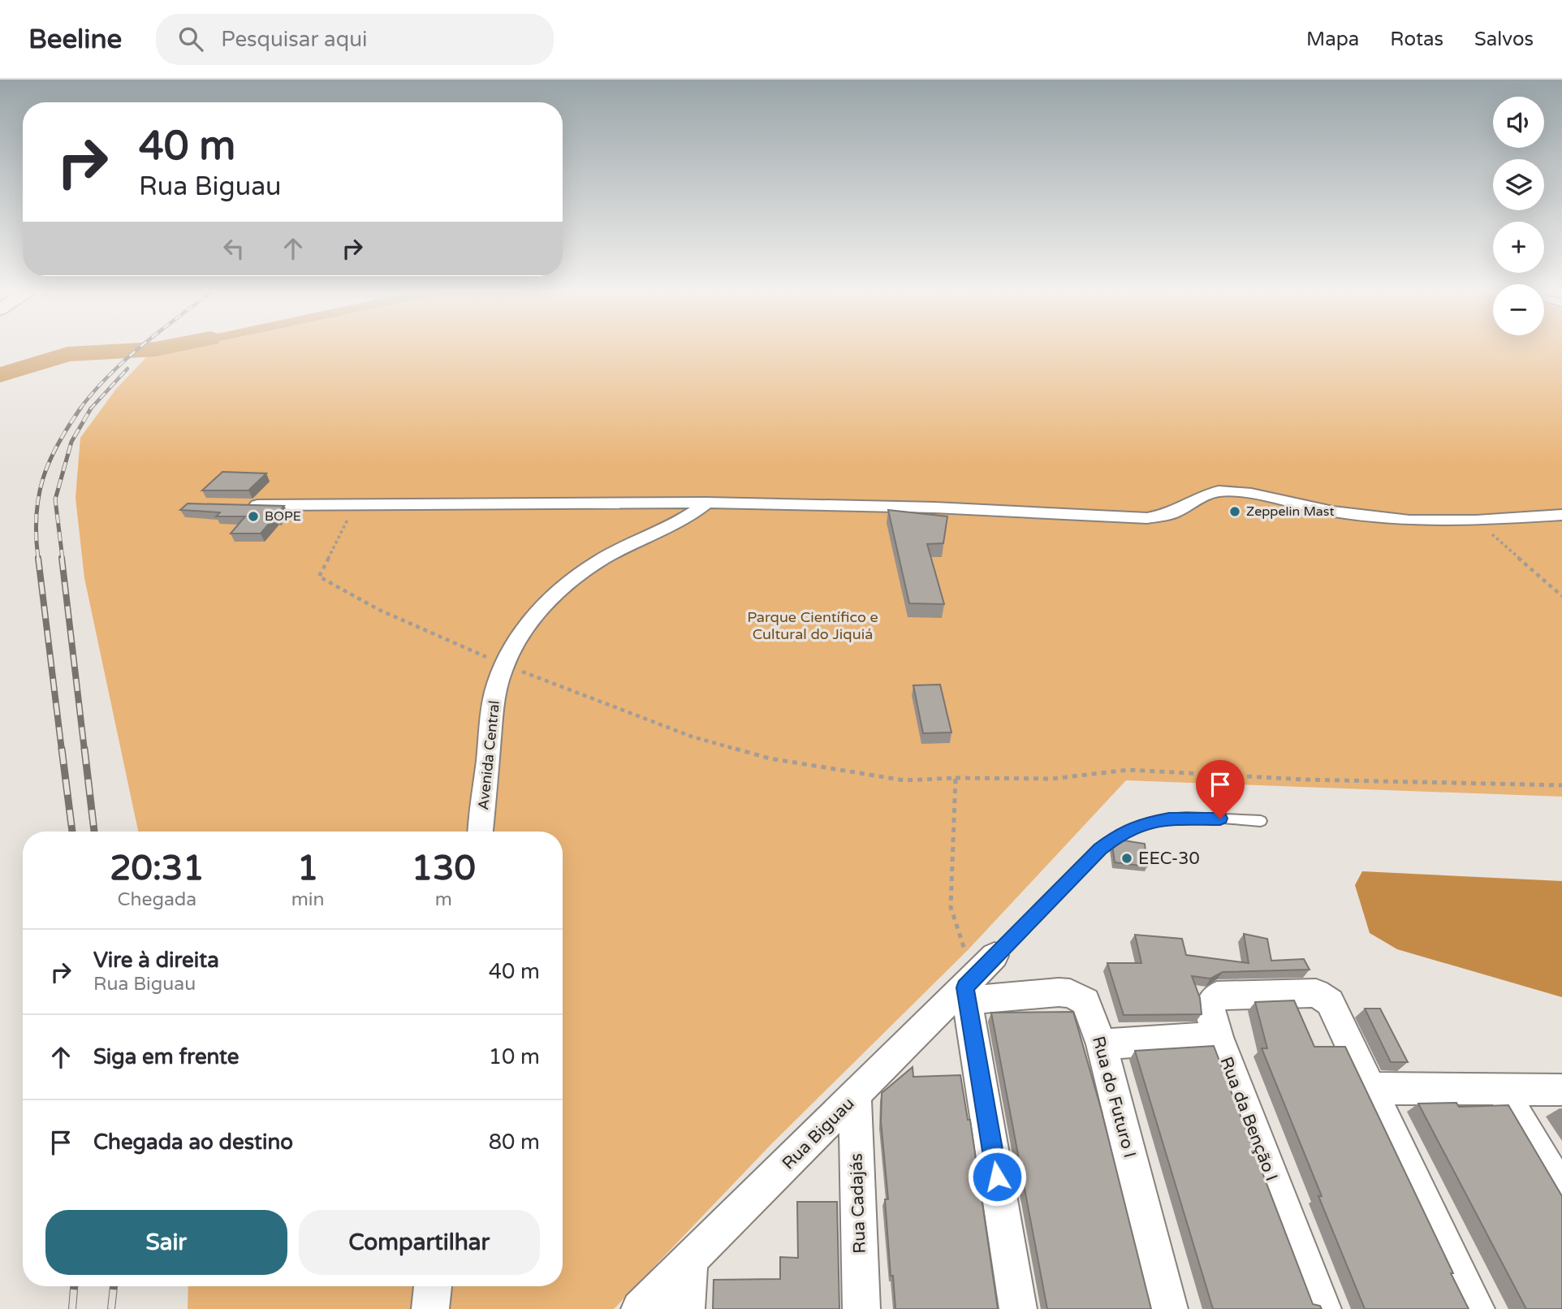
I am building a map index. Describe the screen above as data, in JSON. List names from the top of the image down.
{
  "streets": {
    "street": [
      "Avenida Central",
      "Rua do Futuro I",
      "Rua da Benção I",
      "Rua Biguau",
      "Rua Cadajás"
    ]
  },
  "crossings": [
    ["Rua do Futuro I", "Rua Biguau"],
    ["Rua Biguau", "Rua Cadajás"]
  ],
  "parks": ["Parque Científico e Cultural do Jiquiá"],
  "places": ["Zeppelin Mast", "BOPE", "EEC-30"],
  "page": {
    "header": "Beeline",
    "search": "Pesquisar aqui",
    "nav": ["Mapa", "Rotas", "Salvos"],
    "map_buttons": ["+", "−"],
    "turn": ["40 m", "Rua Biguau"],
    "eta": [
      "20:31",
      "Chegada",
      "1",
      "min",
      "130",
      "m"
    ],
    "list": [
      {
        "name": "Vire à direita",
        "note": "Rua Biguau",
        "value": "40 m"
      },
      {
        "name": "Siga em frente",
        "value": "10 m"
      },
      {
        "name": "Chegada ao destino",
        "value": "80 m"
      }
    ],
    "buttons": ["Sair", "Compartilhar"]
  }
}
